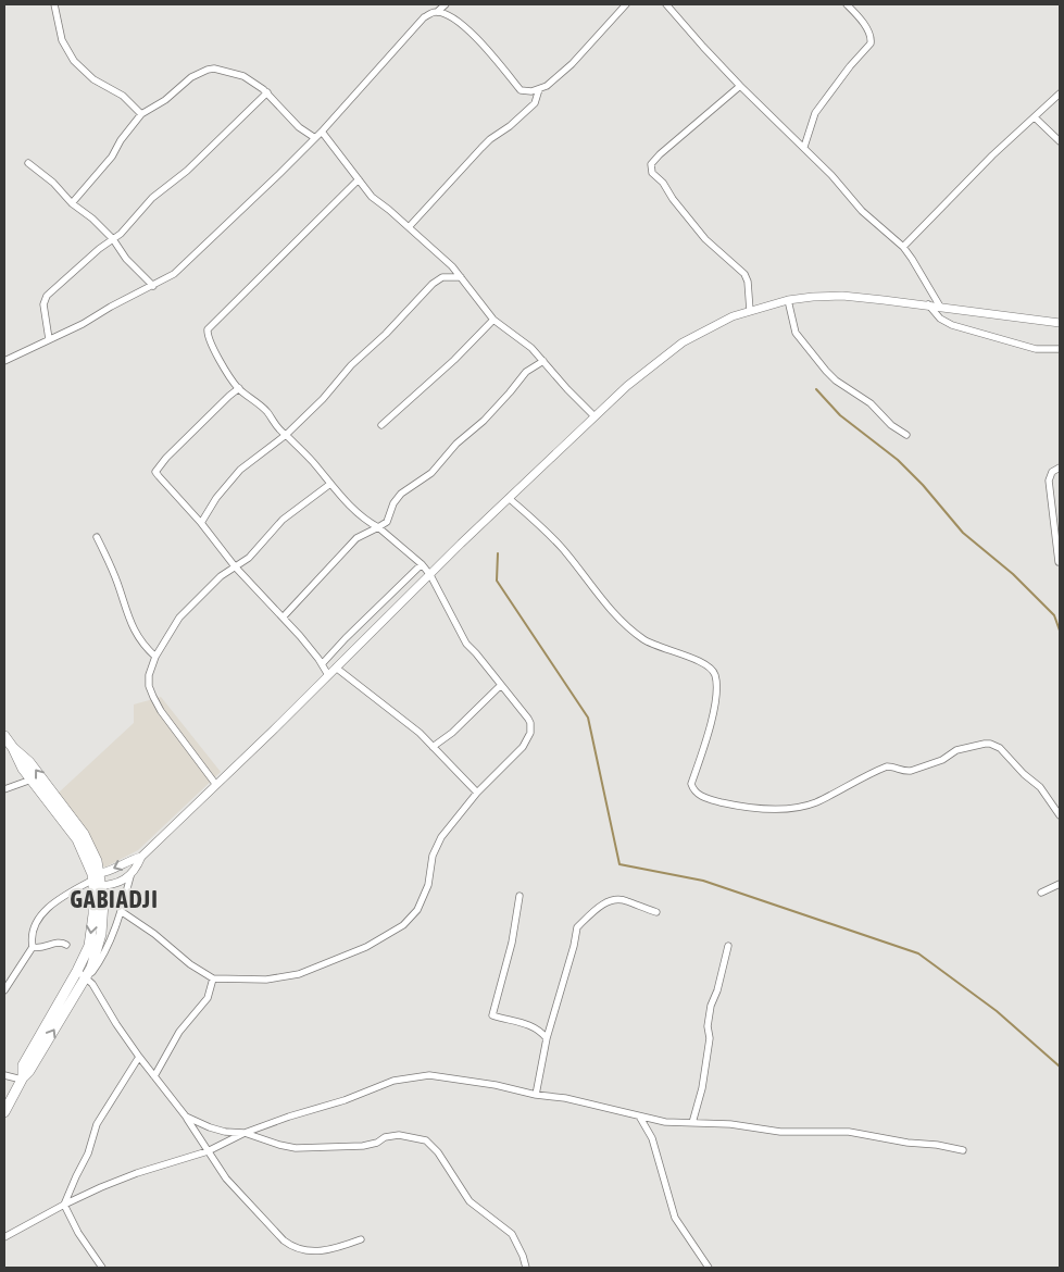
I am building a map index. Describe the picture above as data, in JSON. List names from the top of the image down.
{
  "districts": ["GABIADJI"]
}
